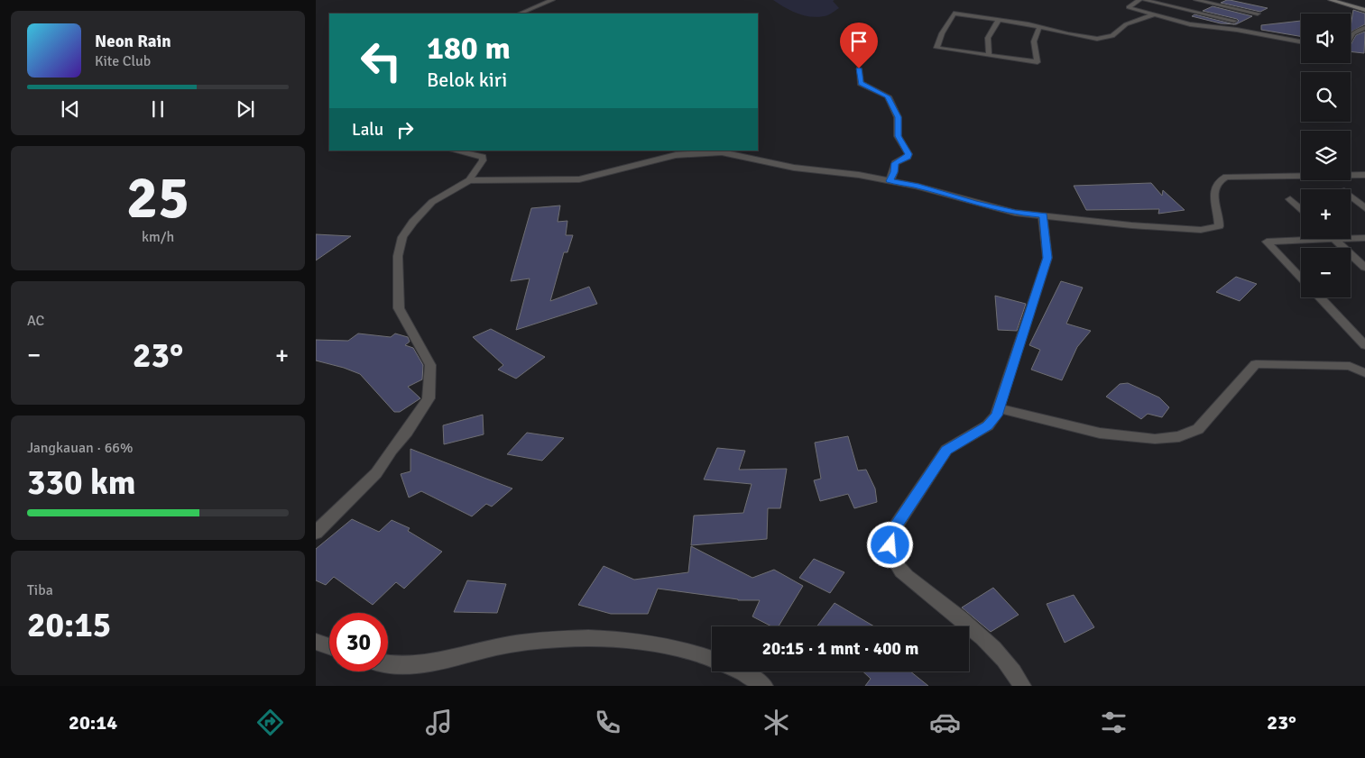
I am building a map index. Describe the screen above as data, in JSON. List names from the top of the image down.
{
  "page": {
    "map_buttons": ["+", "−"],
    "turn": ["180 m", "Belok kiri"],
    "song": ["Neon Rain", "Kite Club"],
    "then": "Lalu",
    "tile": [
      ["25", "km/h"],
      "AC",
      ["Jangkauan · 66%", "330 km"],
      ["Tiba", "20:15"]
    ],
    "heat": ["−", "23°", "+"],
    "limit": "30",
    "trip": "20:15 · 1 mnt · 400 m",
    "tabs": ["20:14", "23°"]
  }
}
